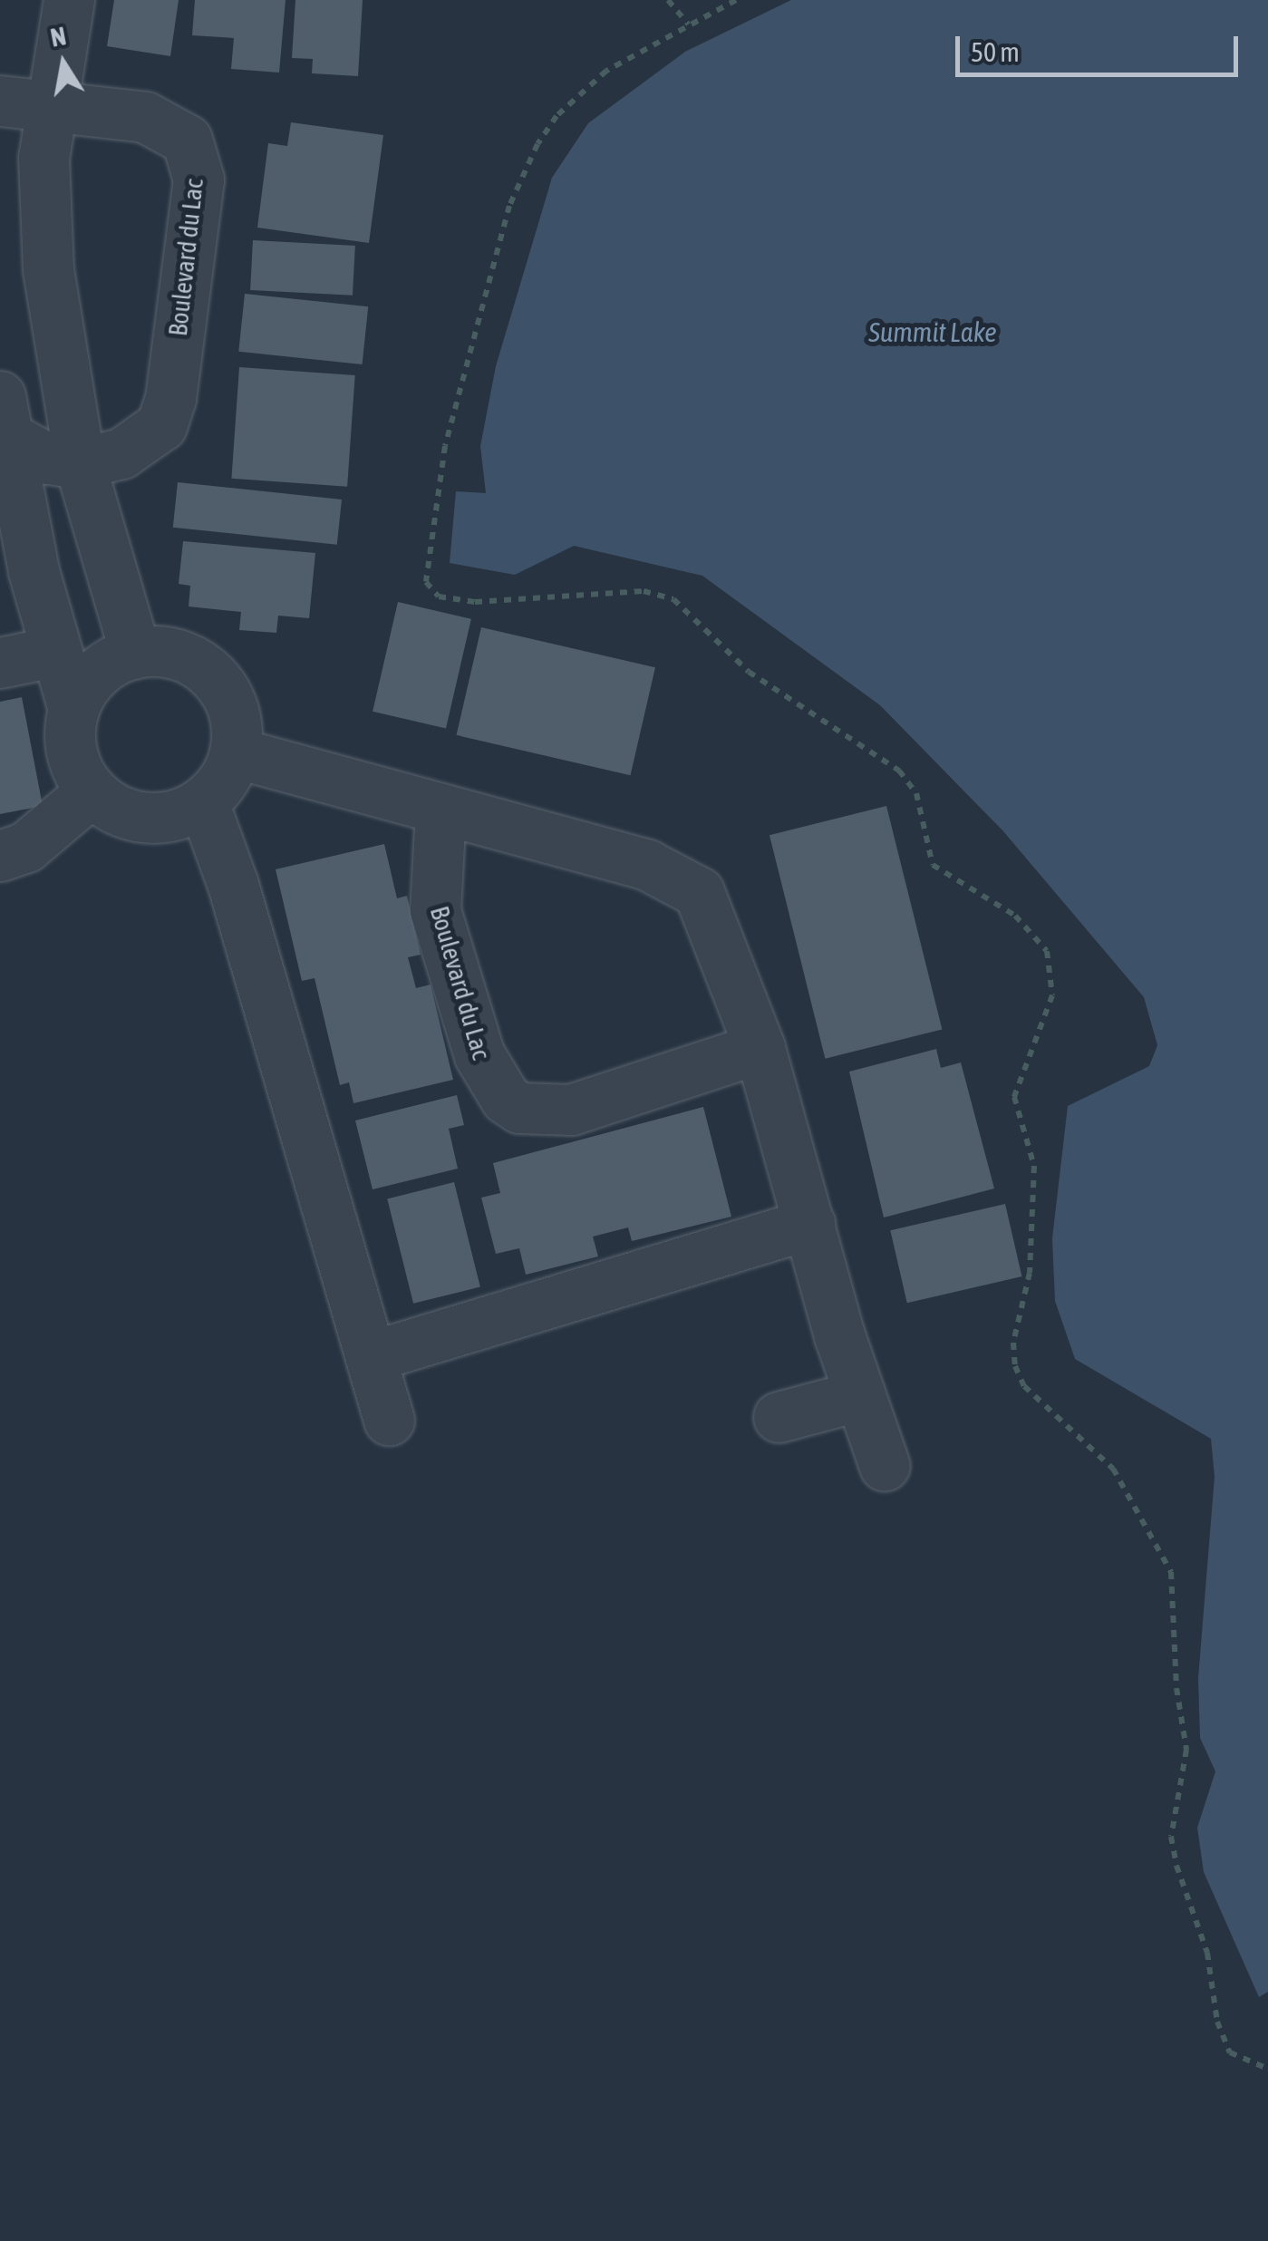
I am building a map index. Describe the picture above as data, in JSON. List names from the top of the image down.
{
  "streets": {
    "street": ["Boulevard du Lac"]
  },
  "water": ["Summit Lake"],
  "scale_bar": "50 m",
  "north": "top"
}
